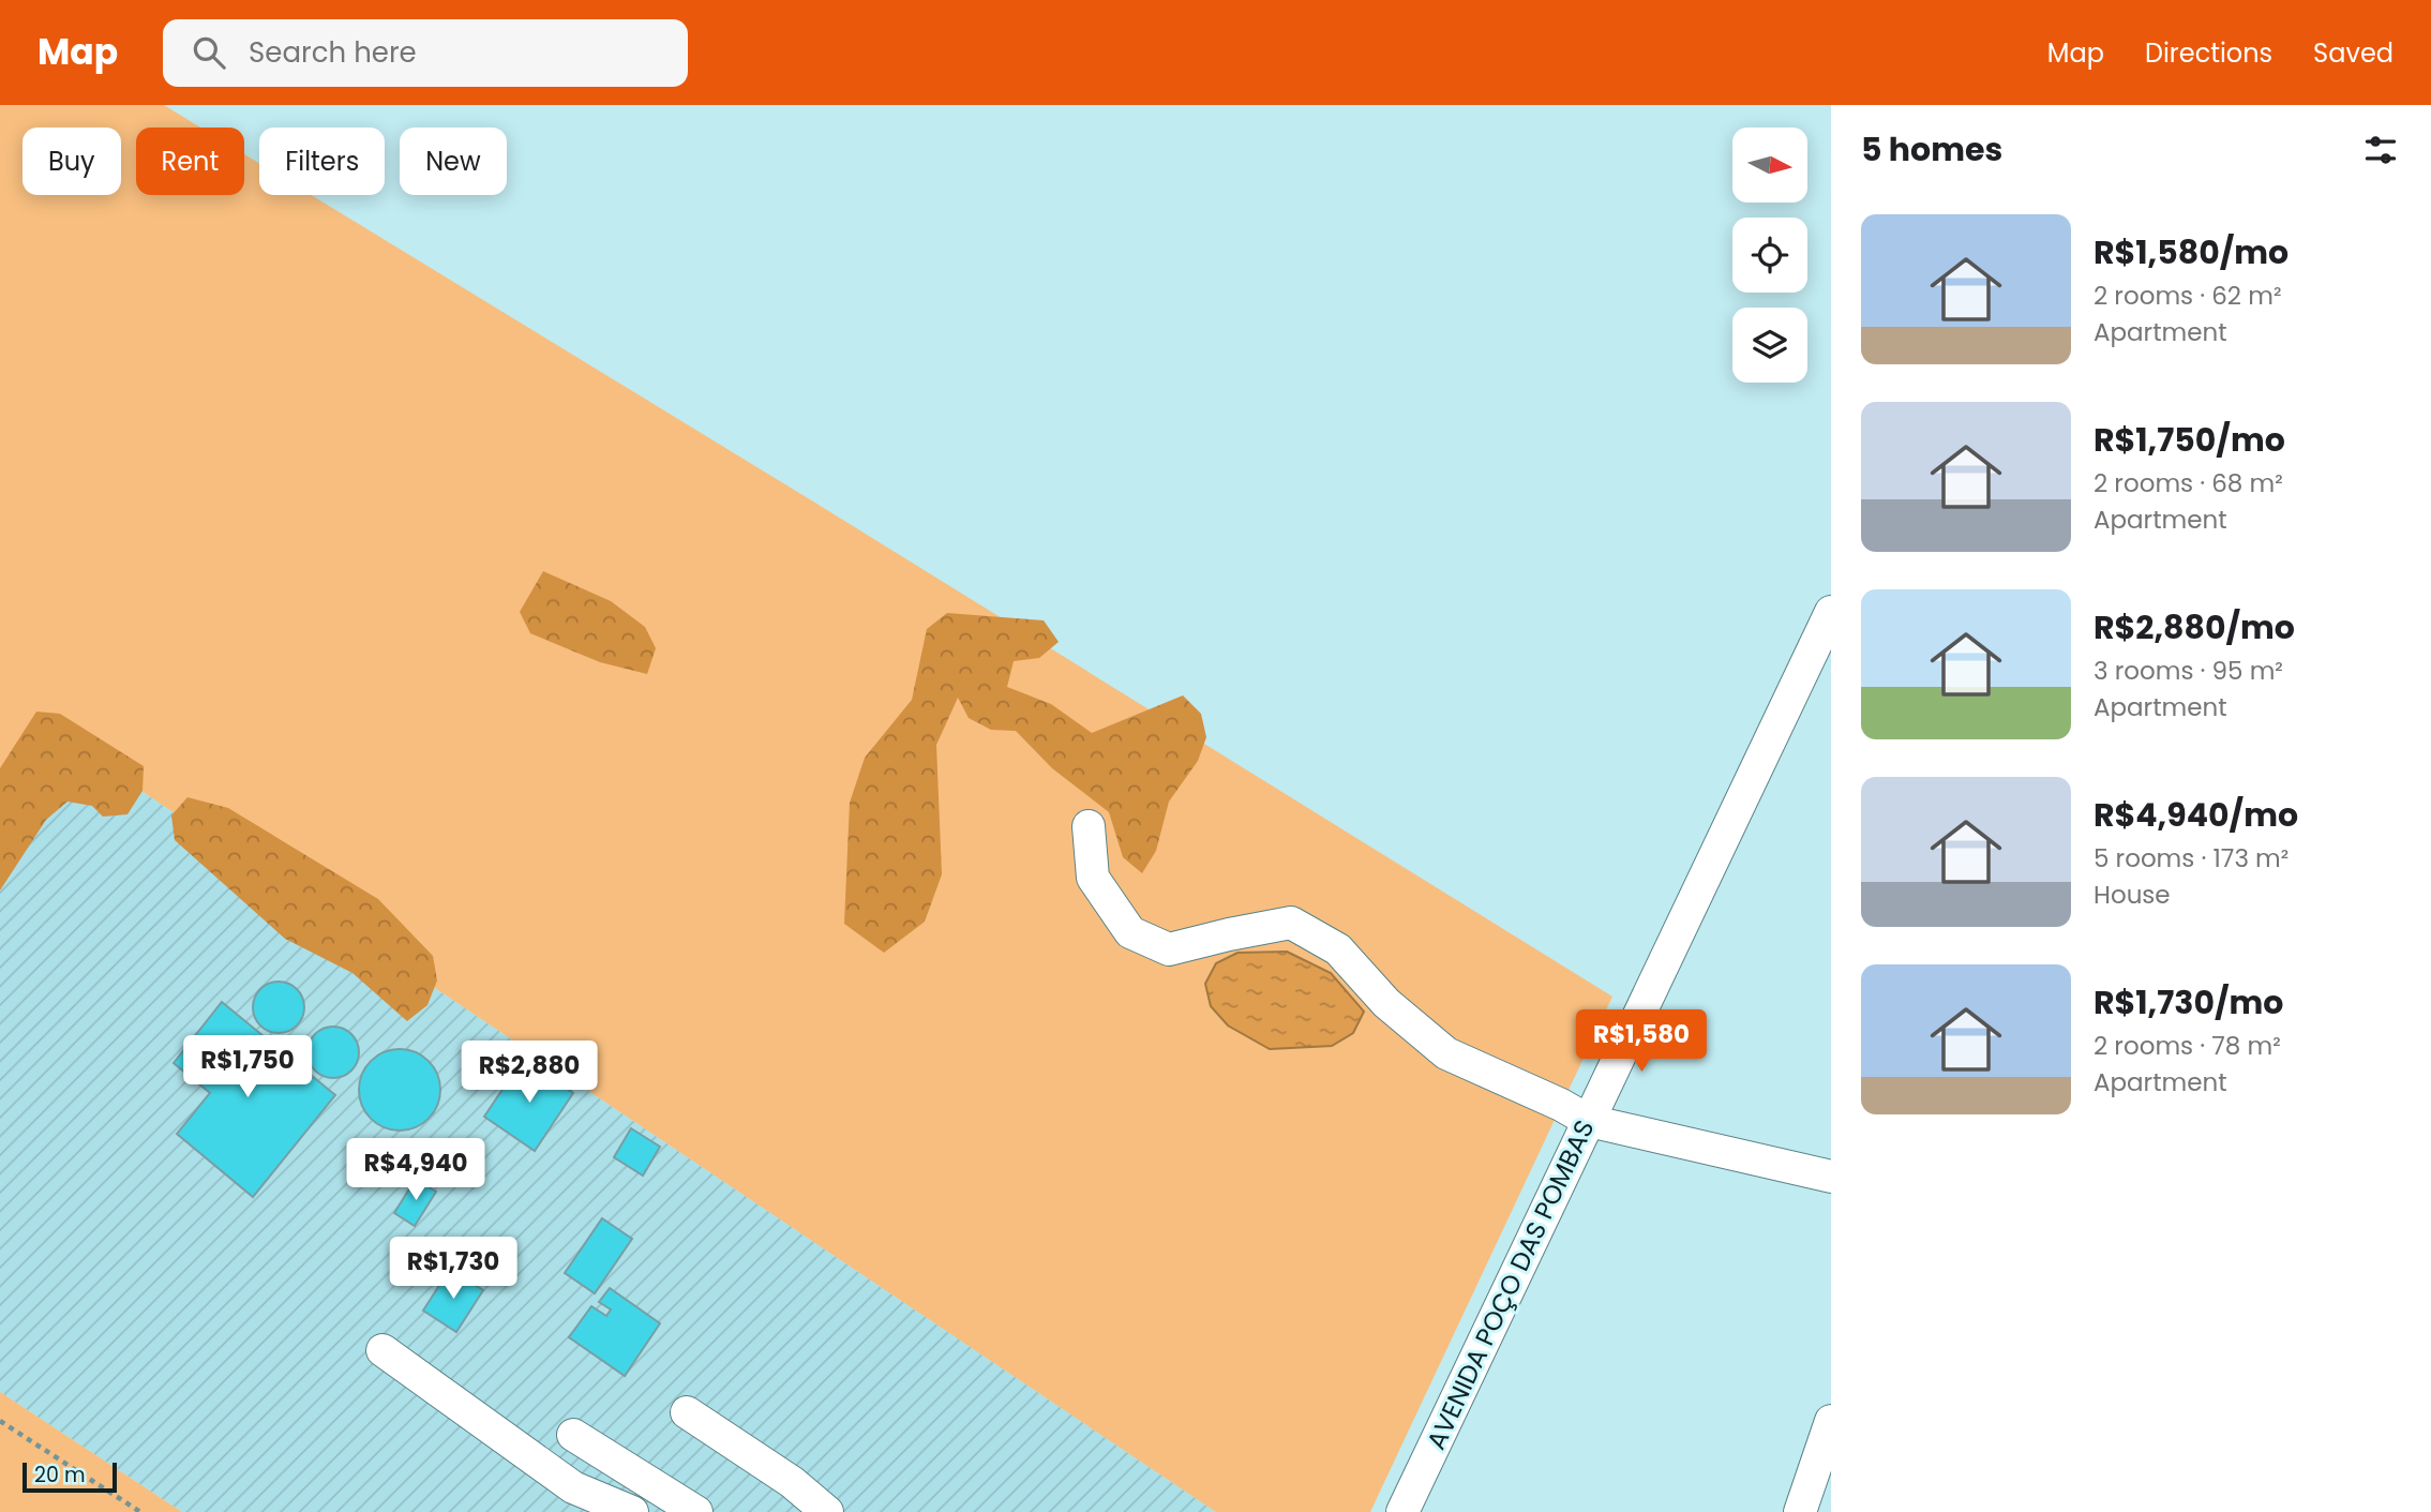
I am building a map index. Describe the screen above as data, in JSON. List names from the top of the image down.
{
  "streets": {
    "street": ["AVENIDA POÇO DAS POMBAS"]
  },
  "scale_bar": "20 m",
  "north": "right",
  "page": {
    "header": "Map",
    "search": "Search here",
    "nav": ["Map", "Directions", "Saved"],
    "heading": "5 homes",
    "chip": [
      "Buy",
      "Rent",
      "Filters",
      "New"
    ],
    "list": [
      {
        "name": "R$1,580/mo",
        "note": "2 rooms · 62 m² · Apartment"
      },
      {
        "name": "R$1,750/mo",
        "note": "2 rooms · 68 m² · Apartment"
      },
      {
        "name": "R$2,880/mo",
        "note": "3 rooms · 95 m² · Apartment"
      },
      {
        "name": "R$4,940/mo",
        "note": "5 rooms · 173 m² · House"
      },
      {
        "name": "R$1,730/mo",
        "note": "2 rooms · 78 m² · Apartment"
      }
    ],
    "price": [
      "R$1,580",
      "R$1,750",
      "R$2,880",
      "R$4,940",
      "R$1,730"
    ],
    "scale": "20 m"
  }
}
